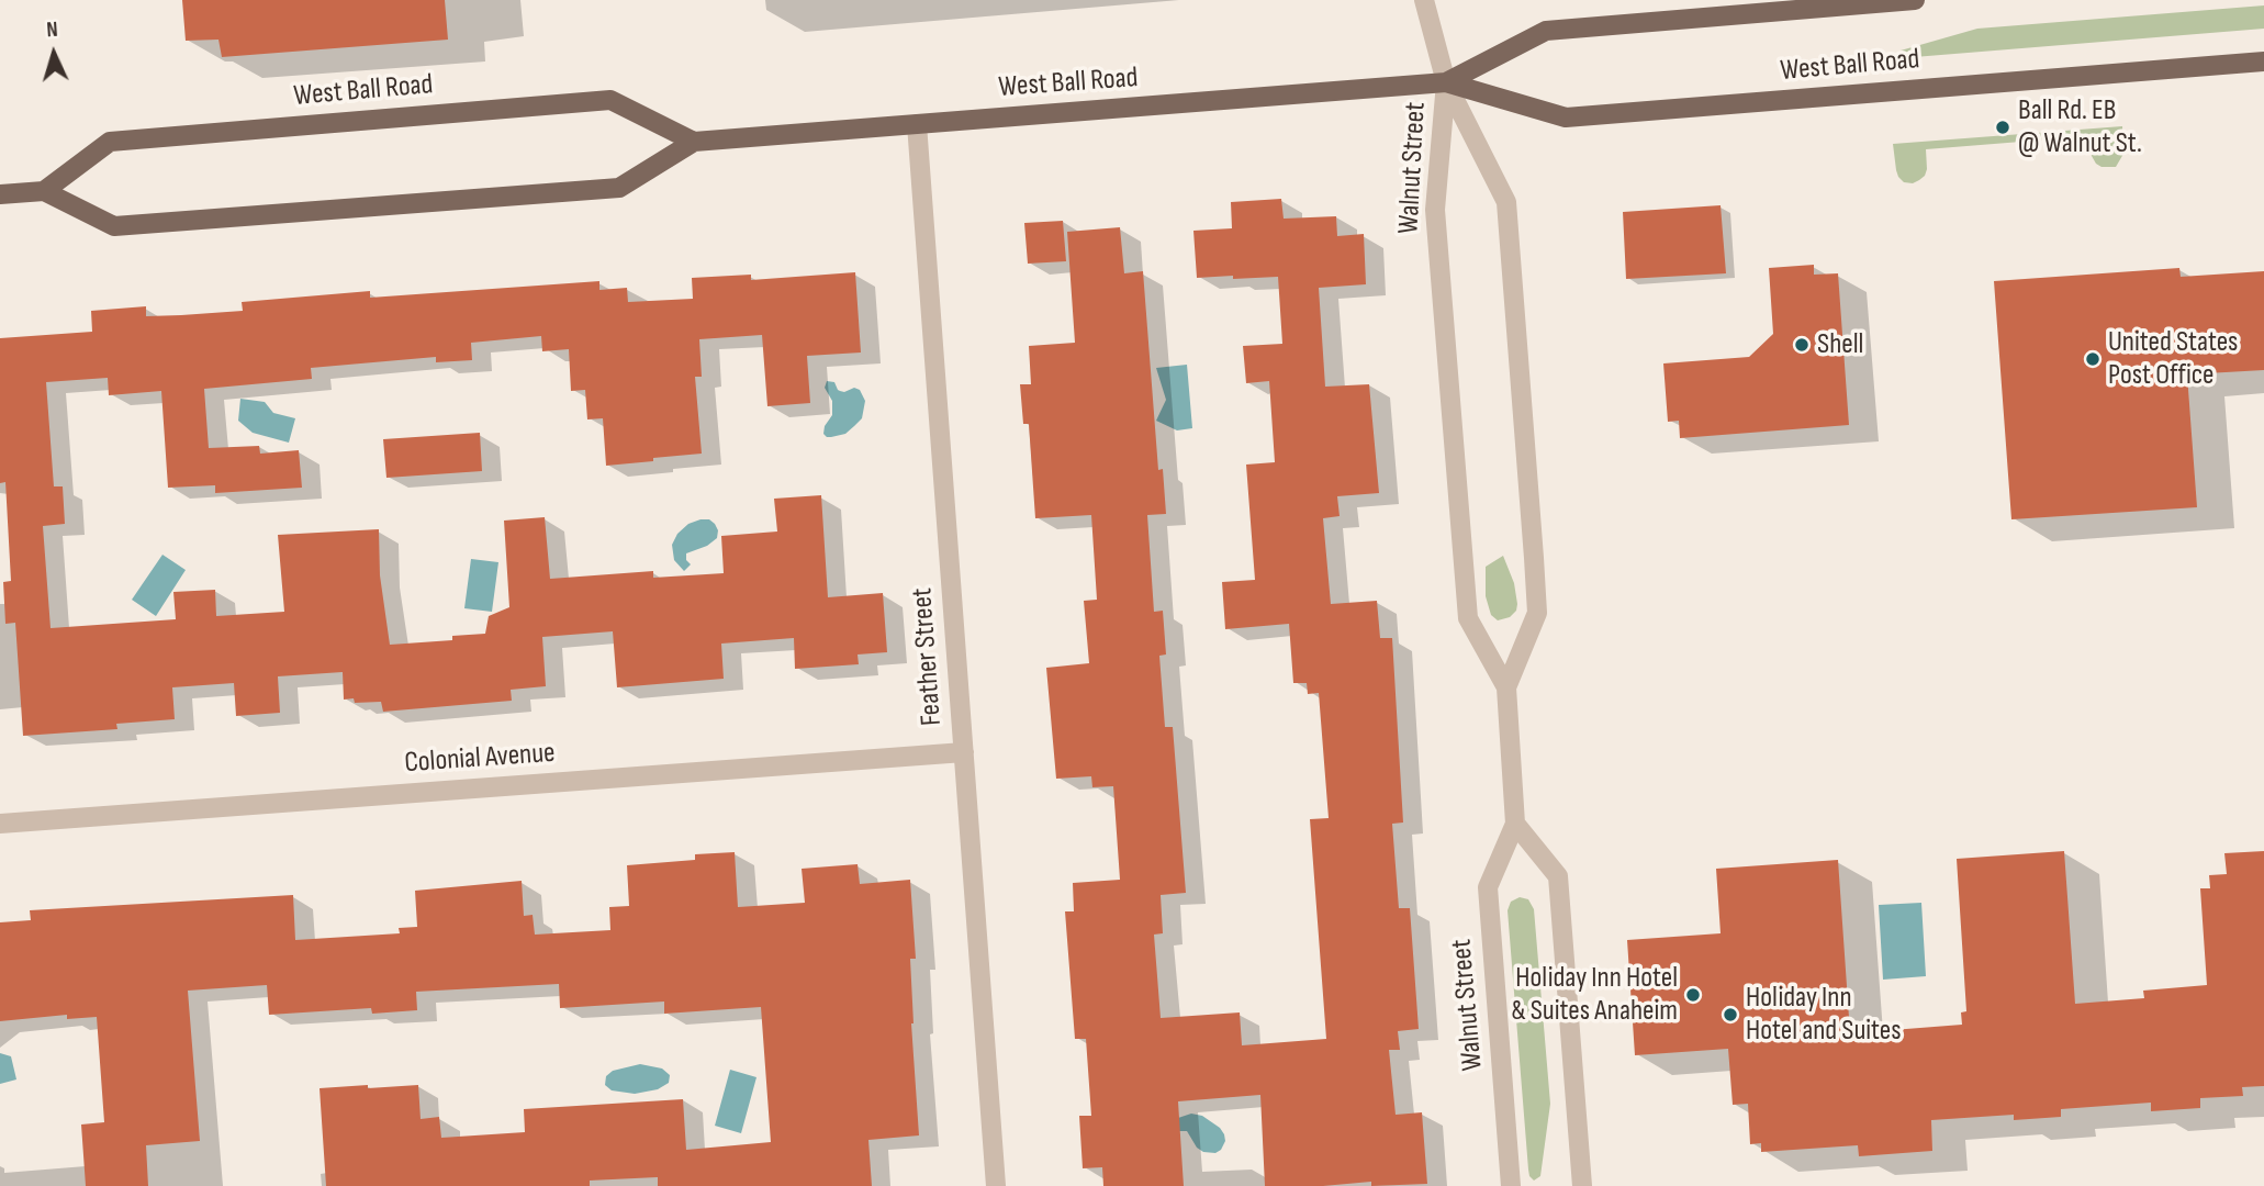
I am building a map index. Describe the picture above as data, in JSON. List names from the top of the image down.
{
  "streets": {
    "main road": ["West Ball Road"],
    "street": ["Walnut Street", "Feather Street", "Colonial Avenue"]
  },
  "crossings": [
    ["West Ball Road", "Walnut Street"],
    ["West Ball Road", "Feather Street"],
    ["Feather Street", "Colonial Avenue"]
  ],
  "places": [
    "Ball Rd. EB @ Walnut St.",
    "Shell",
    "United States Post Office",
    "Holiday Inn Hotel & Suites Anaheim",
    "Holiday Inn Hotel and Suites"
  ],
  "north": "top"
}
